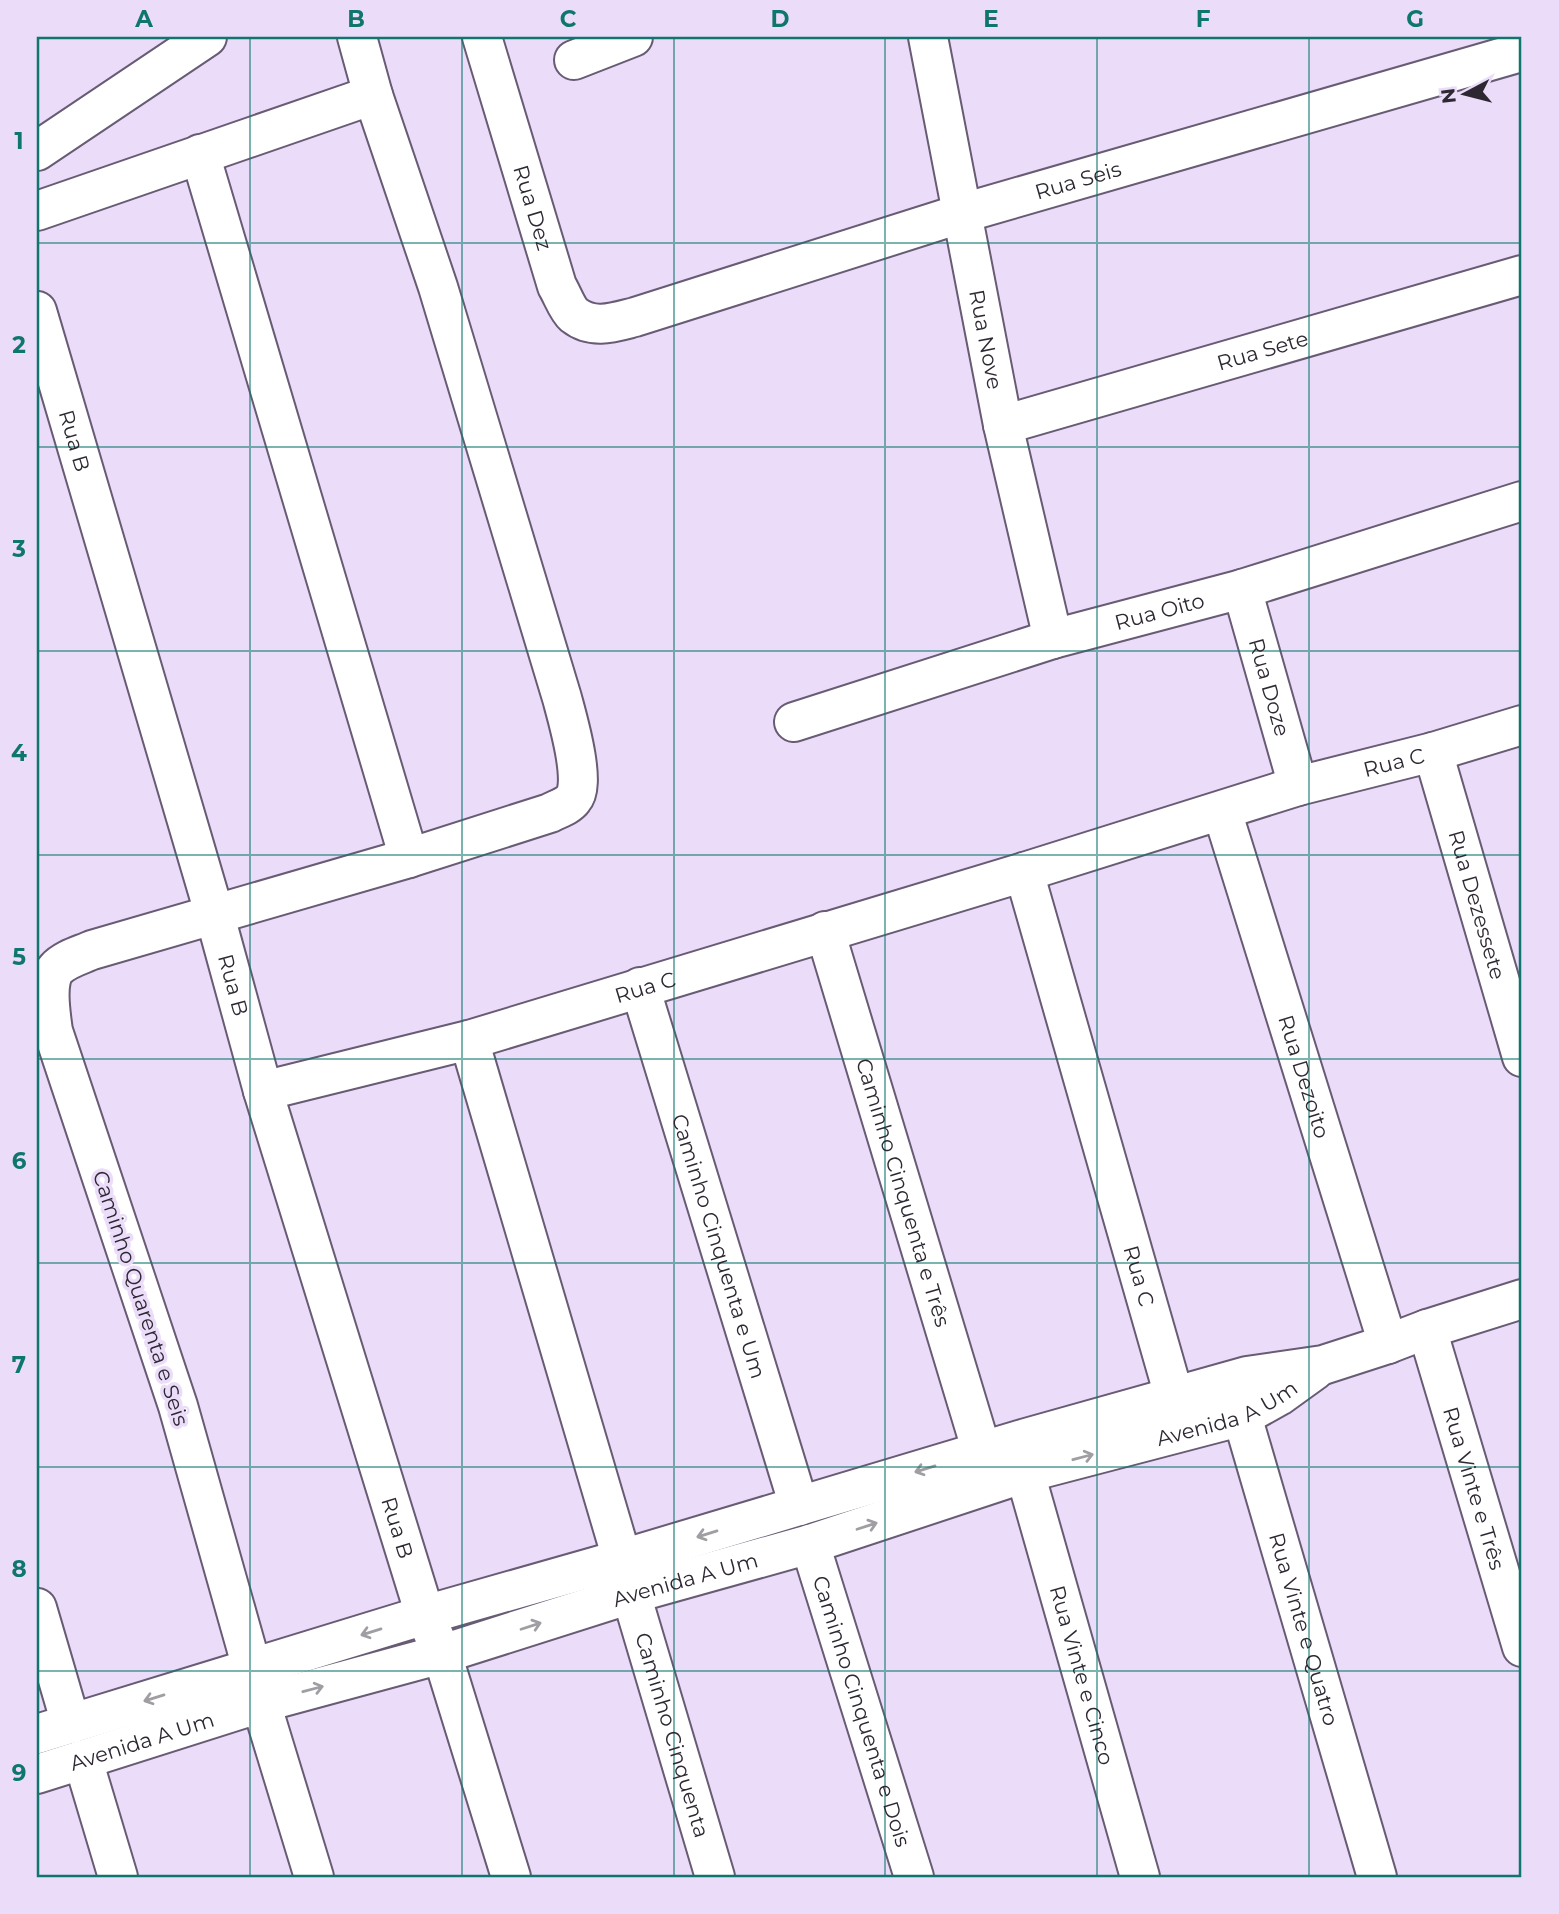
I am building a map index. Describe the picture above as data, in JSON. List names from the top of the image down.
{
  "streets": {
    "street": [
      "Rua Seis",
      "Rua Dez",
      "Rua Nove",
      "Rua Sete",
      "Rua B",
      "Rua Oito",
      "Rua Doze",
      "Rua C",
      "Rua Dezessete",
      "Rua Dezoito",
      "Caminho Cinquenta e Três",
      "Caminho Cinquenta e Um",
      "Caminho Quarenta e Seis",
      "Avenida A Um",
      "Rua Vinte e Três",
      "Rua Vinte e Quatro",
      "Rua Vinte e Cinco",
      "Caminho Cinquenta e Dois",
      "Caminho Cinquenta"
    ]
  },
  "crossings": [
    ["Rua Seis", "Rua Dez"],
    ["Rua Seis", "Rua Nove"],
    ["Rua Nove", "Rua Sete"],
    ["Rua Nove", "Rua Oito"],
    ["Rua B", "Rua C"],
    ["Rua B", "Caminho Quarenta e Seis"],
    ["Rua B", "Avenida A Um"],
    ["Rua Oito", "Rua Doze"],
    ["Rua Doze", "Rua C"],
    ["Rua C", "Rua Dezessete"],
    ["Rua C", "Rua Dezoito"],
    ["Rua C", "Caminho Cinquenta e Três"],
    ["Rua C", "Caminho Cinquenta e Um"],
    ["Rua C", "Avenida A Um"],
    ["Rua C", "Caminho Cinquenta"],
    ["Rua Dezoito", "Avenida A Um"],
    ["Caminho Cinquenta e Três", "Avenida A Um"],
    ["Caminho Cinquenta e Um", "Avenida A Um"],
    ["Caminho Quarenta e Seis", "Avenida A Um"],
    ["Avenida A Um", "Rua Vinte e Três"],
    ["Avenida A Um", "Rua Vinte e Quatro"],
    ["Avenida A Um", "Rua Vinte e Cinco"],
    ["Avenida A Um", "Caminho Cinquenta e Dois"],
    ["Avenida A Um", "Caminho Cinquenta"]
  ],
  "north": "left",
  "grid": {
    "columns": [
      "A",
      "B",
      "C",
      "D",
      "E",
      "F",
      "G"
    ],
    "rows": [
      "1",
      "2",
      "3",
      "4",
      "5",
      "6",
      "7",
      "8",
      "9"
    ]
  }
}
